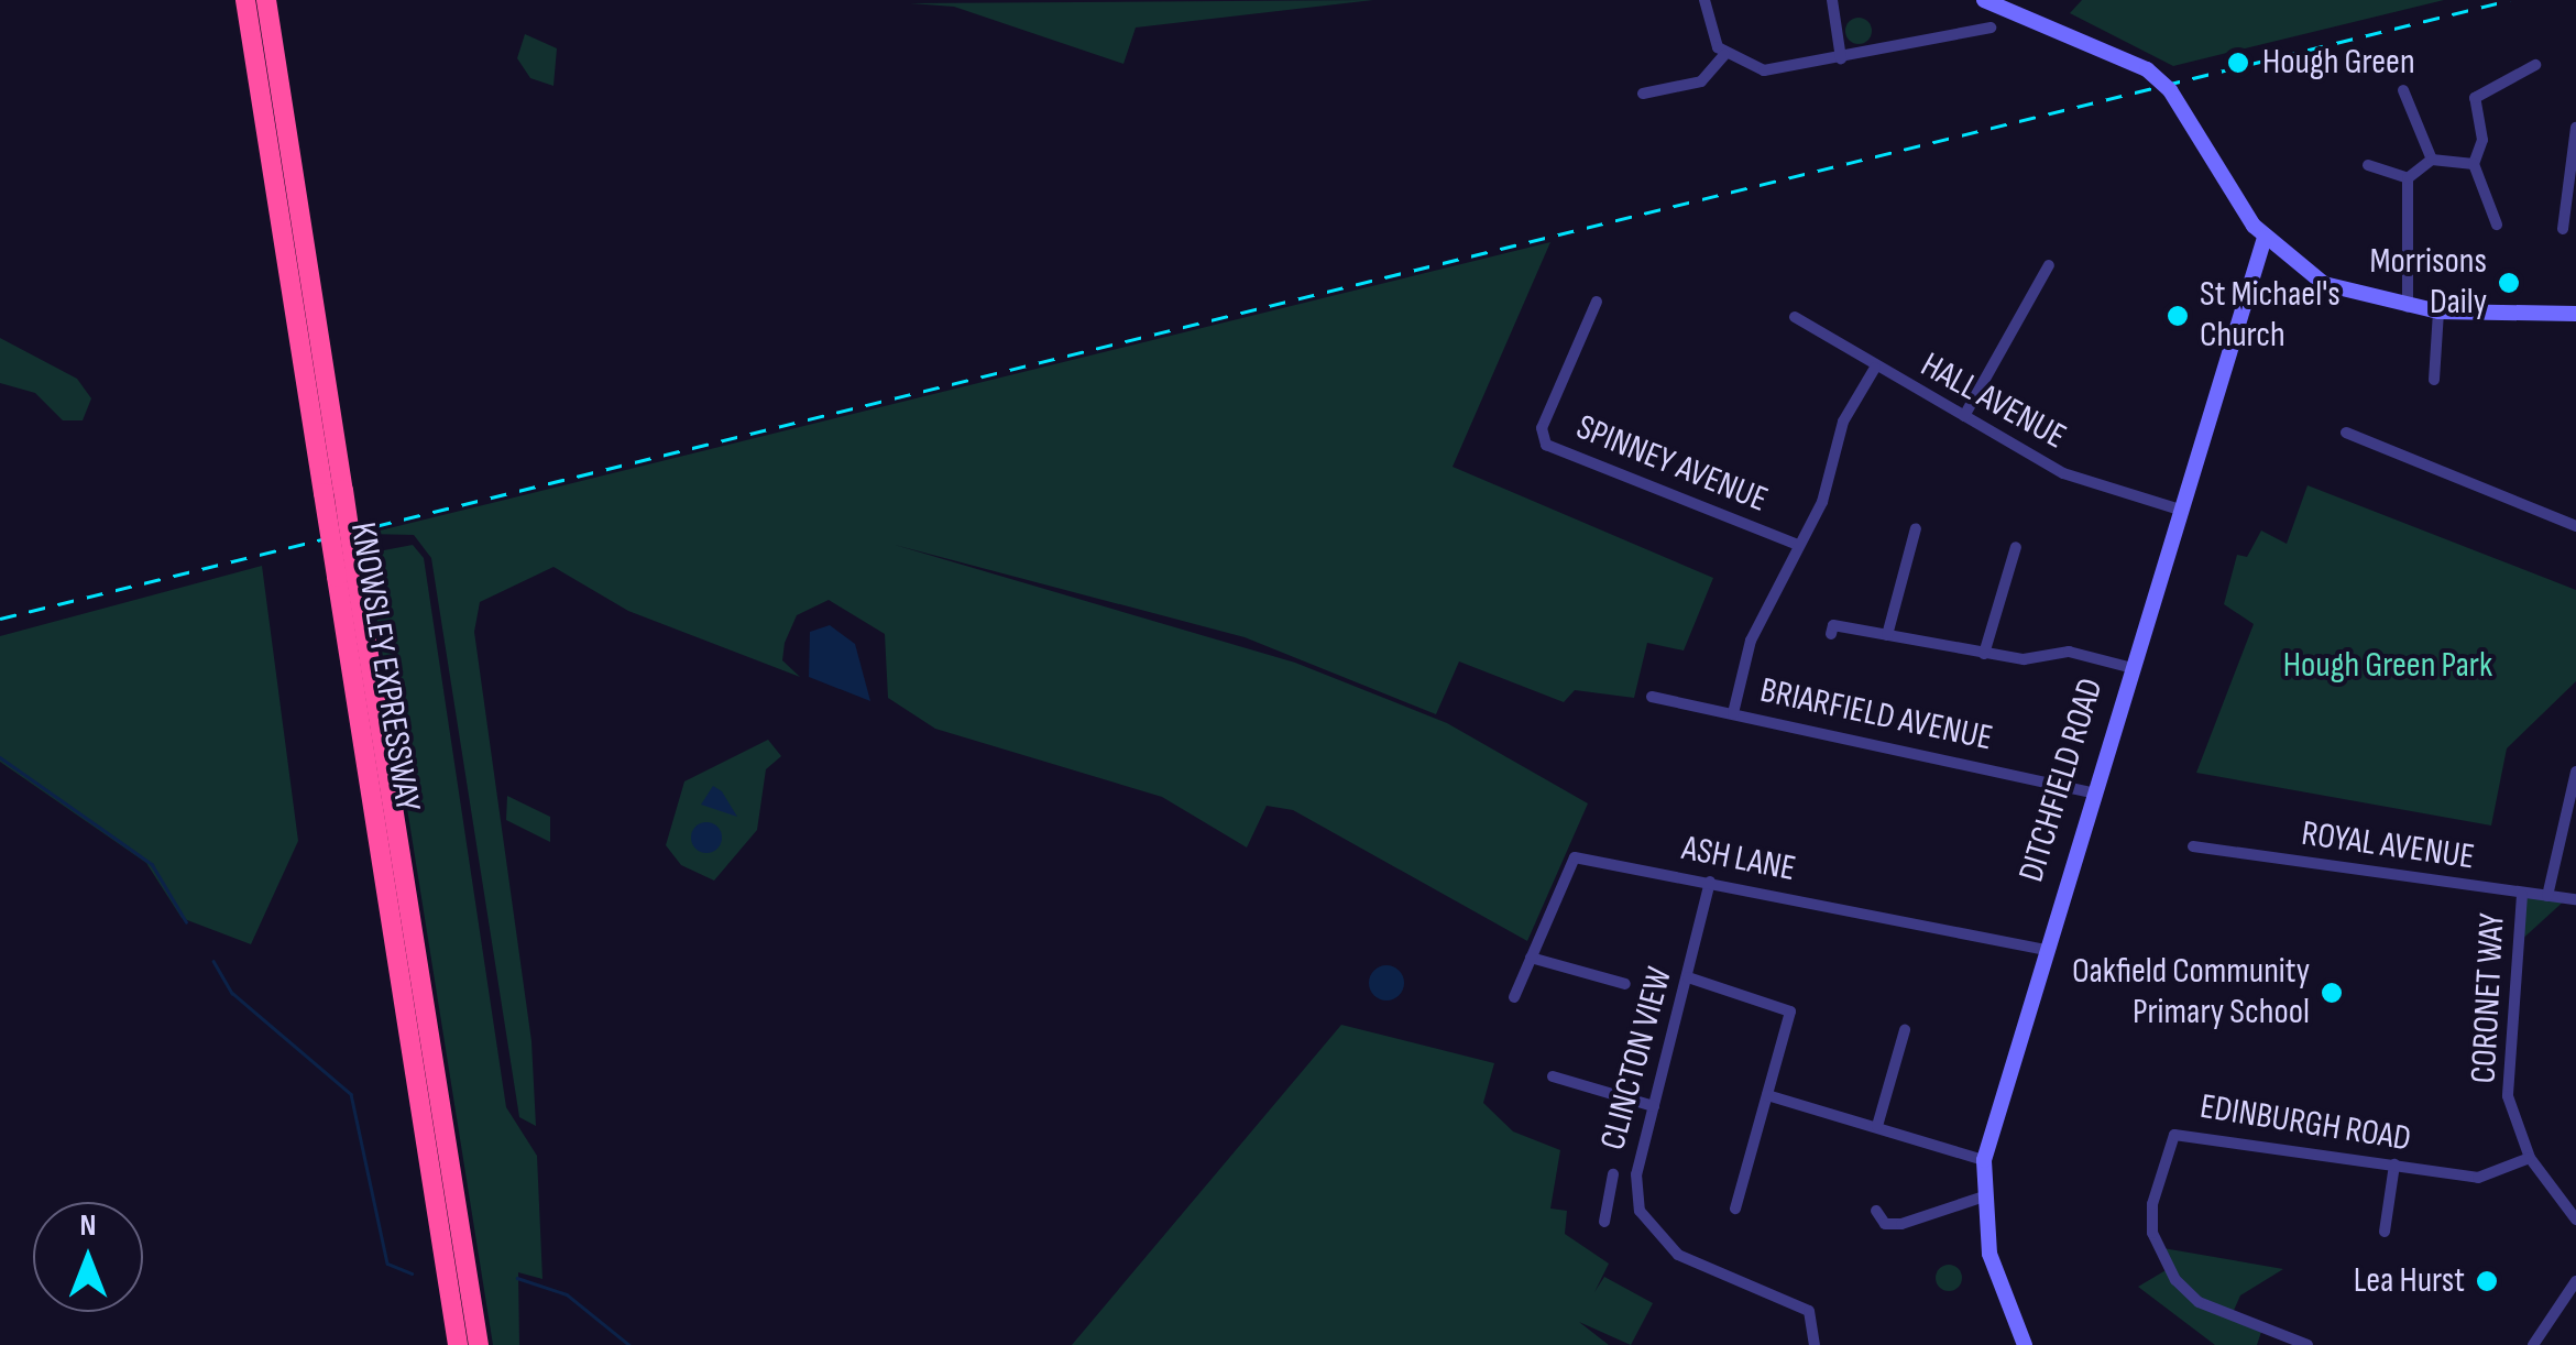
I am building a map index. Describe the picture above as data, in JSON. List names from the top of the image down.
{
  "streets": {
    "highway": ["KNOWSLEY EXPRESSWAY"],
    "street": [
      "HALL AVENUE",
      "SPINNEY AVENUE",
      "BRIARFIELD AVENUE",
      "DITCHFIELD ROAD",
      "ROYAL AVENUE",
      "ASH LANE",
      "CORONET WAY",
      "CLINCTON VIEW",
      "EDINBURGH ROAD"
    ]
  },
  "crossings": [
    ["HALL AVENUE", "DITCHFIELD ROAD"],
    ["BRIARFIELD AVENUE", "DITCHFIELD ROAD"],
    ["DITCHFIELD ROAD", "ASH LANE"],
    ["ROYAL AVENUE", "CORONET WAY"],
    ["ASH LANE", "CLINCTON VIEW"],
    ["CORONET WAY", "EDINBURGH ROAD"]
  ],
  "parks": ["Hough Green Park"],
  "places": [
    "Hough Green",
    "Morrisons Daily",
    "St Michael's Church",
    "Oakfield Community Primary School",
    "Lea Hurst"
  ],
  "north": "top"
}
